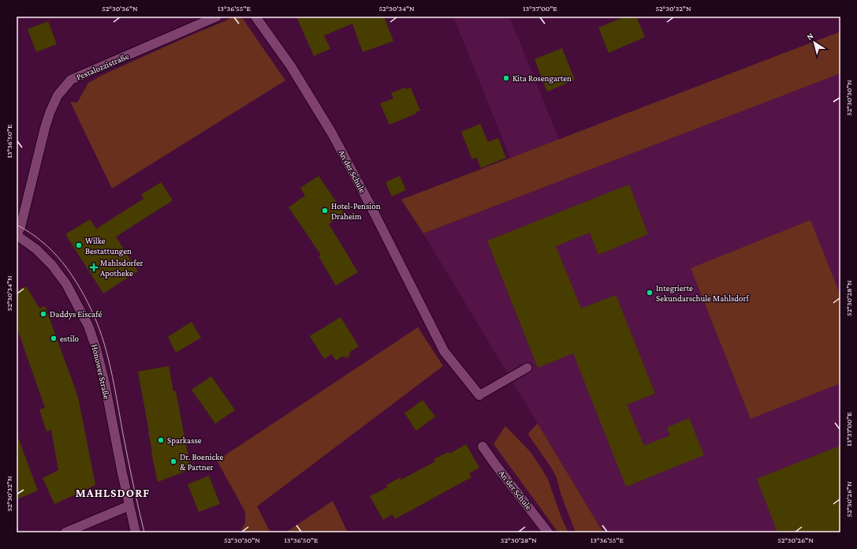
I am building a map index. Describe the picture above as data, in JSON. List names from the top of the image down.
{
  "streets": {
    "street": ["Pestalozzistraße", "An der Schule", "Hönower Straße"]
  },
  "crossings": [
    ["Pestalozzistraße", "Hönower Straße"]
  ],
  "districts": ["MAHLSDORF"],
  "places": {
    "other": [
      "Kita Rosengarten",
      "Hotel-Pension Draheim",
      "Wilke Bestattungen",
      "Integrierte Sekundarschule Mahlsdorf",
      "Daddys Eiscafé",
      "estilo",
      "Sparkasse",
      "Dr. Boenicke & Partner"
    ],
    "health": ["Mahlsdorfer Apotheke"]
  },
  "north": "top left",
  "coordinates": [
    "52°30'36\"N",
    "13°36'55\"E",
    "52°30'34\"N",
    "13°37'00\"E",
    "52°30'32\"N",
    "52°30'30\"N",
    "13°36'50\"E",
    "52°30'28\"N",
    "52°30'26\"N"
  ]
}
